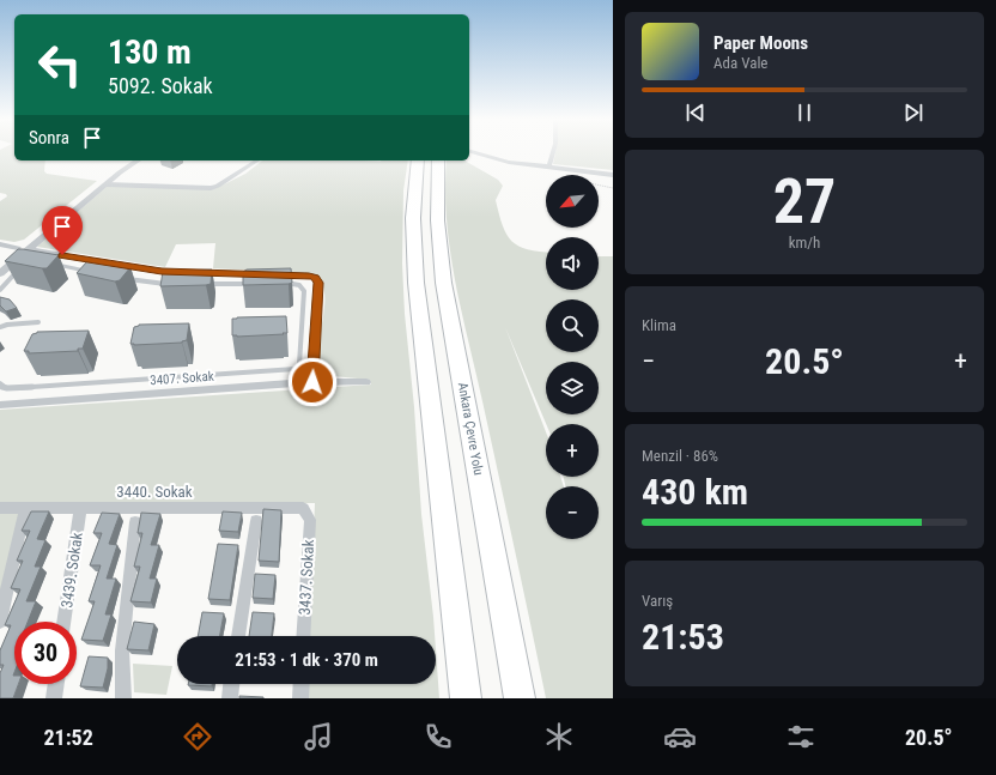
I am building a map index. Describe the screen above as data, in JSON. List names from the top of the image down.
{
  "streets": {
    "highway": ["Ankara Çevre Yolu"],
    "street": [
      "3407. Sokak",
      "3440. Sokak",
      "3439. Sokak",
      "3437. Sokak"
    ]
  },
  "crossings": [
    ["3440. Sokak", "3439. Sokak"],
    ["3440. Sokak", "3437. Sokak"]
  ],
  "north": "bottom left",
  "page": {
    "turn": ["130 m", "5092. Sokak"],
    "song": ["Paper Moons", "Ada Vale"],
    "then": "Sonra",
    "tile": [
      ["27", "km/h"],
      "Klima",
      ["Menzil · 86%", "430 km"],
      ["Varış", "21:53"]
    ],
    "map_buttons": ["+", "−"],
    "heat": ["−", "20.5°", "+"],
    "limit": "30",
    "trip": "21:53 · 1 dk · 370 m",
    "tabs": ["21:52", "20.5°"]
  }
}
